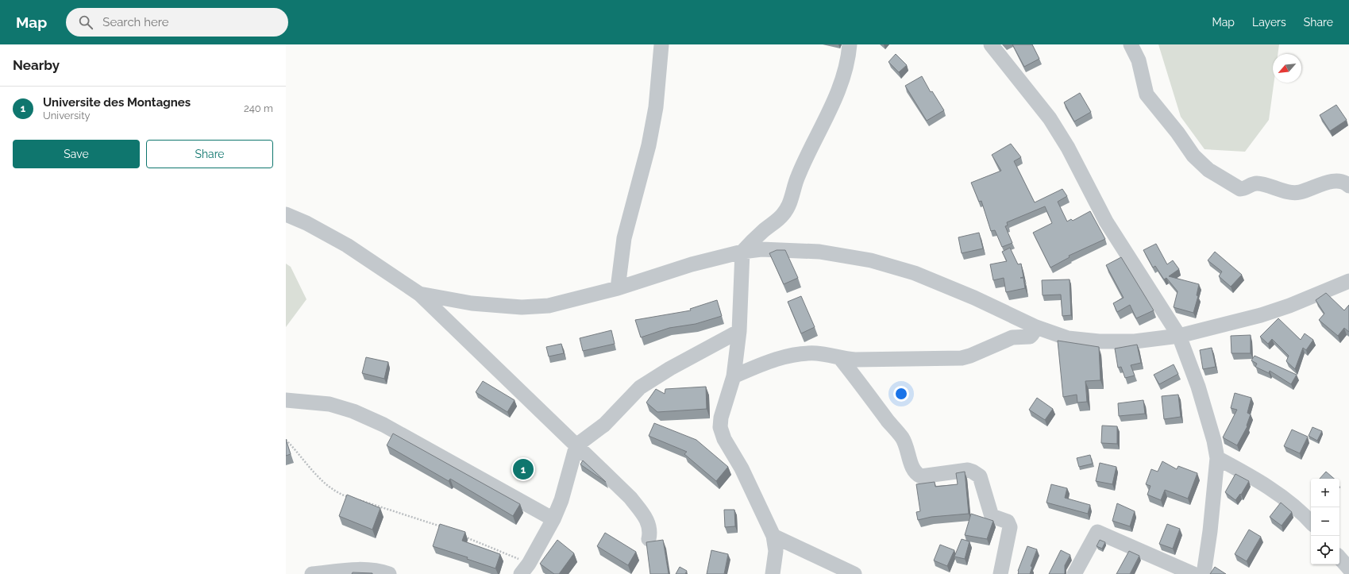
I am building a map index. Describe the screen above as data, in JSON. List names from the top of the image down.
{
  "north": "bottom left",
  "page": {
    "header": "Map",
    "search": "Search here",
    "nav": ["Map", "Layers", "Share"],
    "heading": "Nearby",
    "list": [
      {
        "mark": "1",
        "name": "Universite des Montagnes",
        "note": "University",
        "value": "240 m"
      }
    ],
    "buttons": ["Save", "Share"],
    "pins": "1",
    "map_buttons": ["+", "−"]
  }
}
